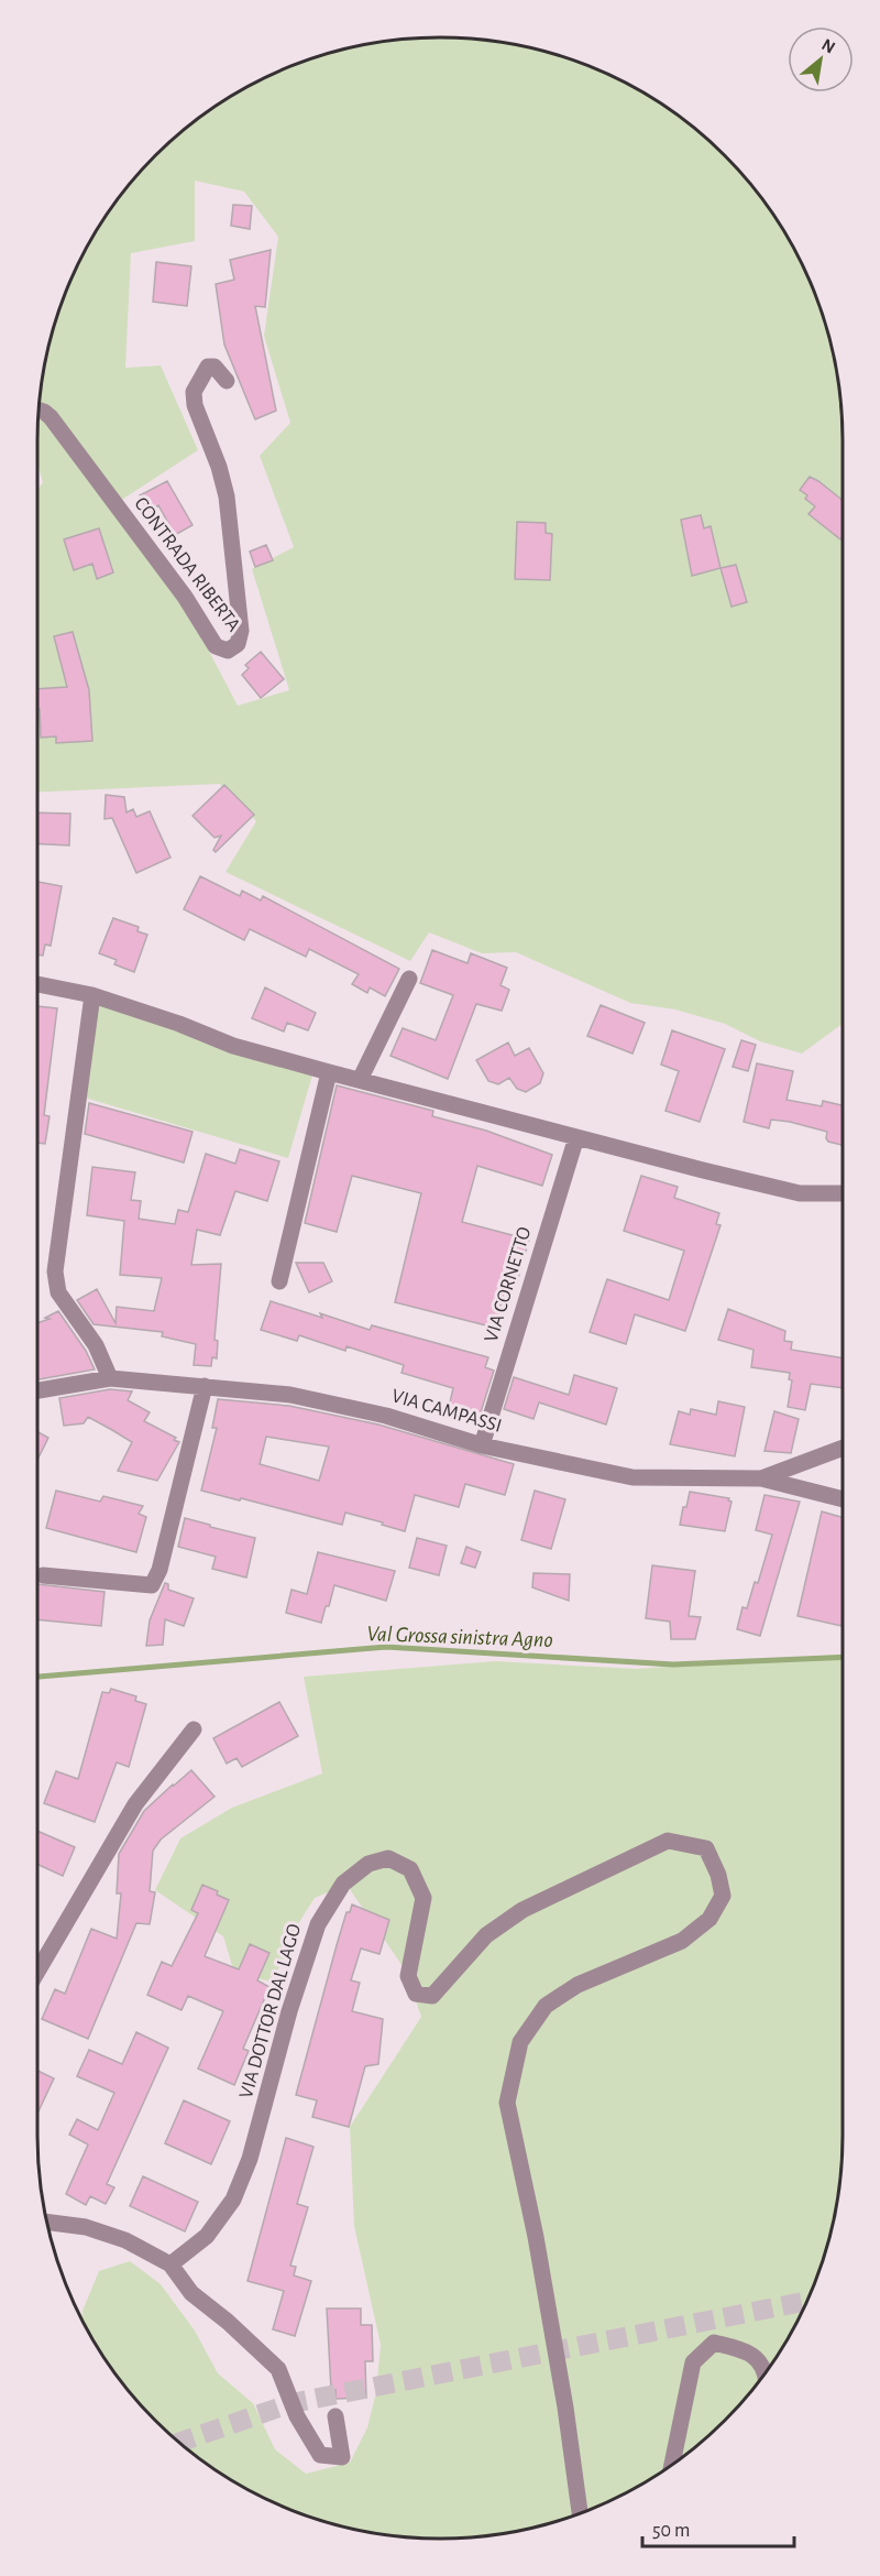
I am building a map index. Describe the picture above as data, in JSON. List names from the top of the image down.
{
  "streets": {
    "street": [
      "CONTRADA RIBERTA",
      "VIA CORNETTO",
      "VIA CAMPASSI",
      "VIA DOTTOR DAL LAGO"
    ]
  },
  "crossings": [
    ["VIA CORNETTO", "VIA CAMPASSI"]
  ],
  "water": ["Val Grossa sinistra Agno"],
  "scale_bar": "50 m",
  "north": "top right"
}
